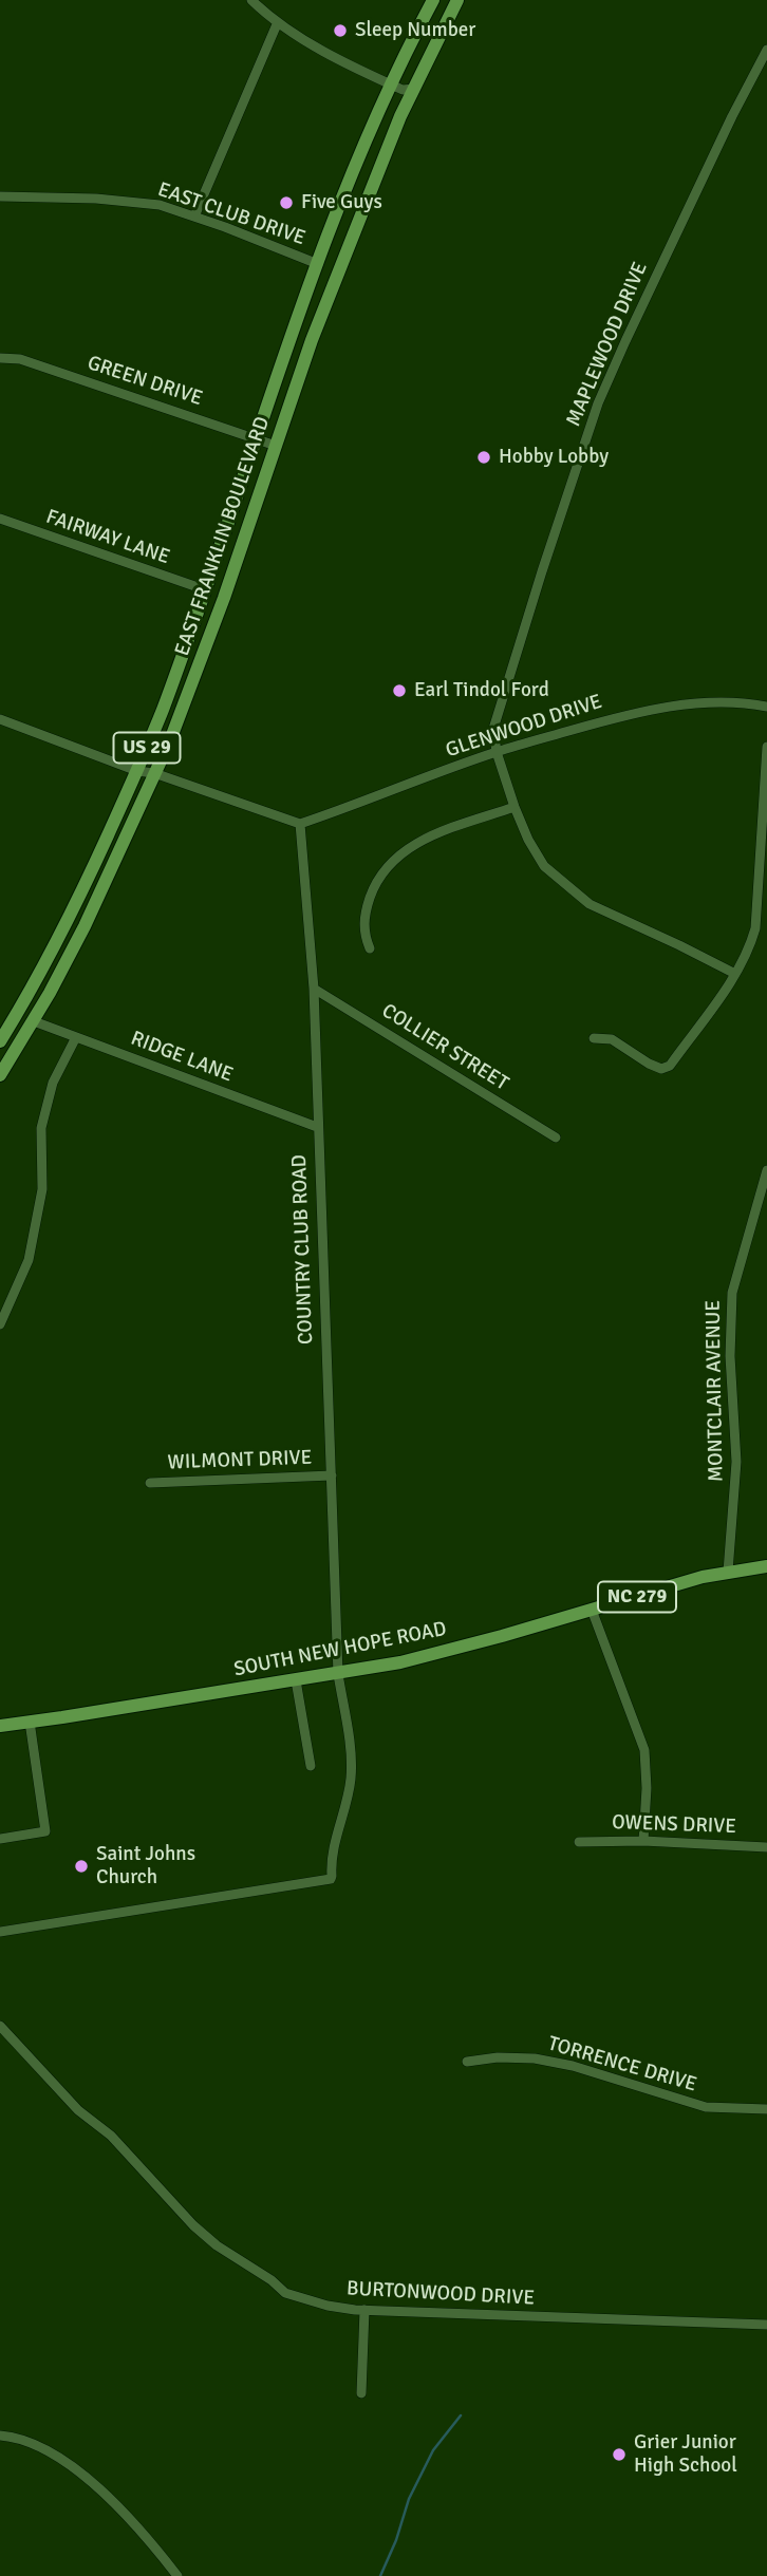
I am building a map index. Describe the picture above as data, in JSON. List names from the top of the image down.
{
  "streets": {
    "main road": [
      "EAST FRANKLIN BOULEVARD",
      "US 29",
      "NC 279",
      "SOUTH NEW HOPE ROAD"
    ],
    "street": [
      "EAST CLUB DRIVE",
      "MAPLEWOOD DRIVE",
      "GREEN DRIVE",
      "FAIRWAY LANE",
      "GLENWOOD DRIVE",
      "COLLIER STREET",
      "RIDGE LANE",
      "COUNTRY CLUB ROAD",
      "MONTCLAIR AVENUE",
      "WILMONT DRIVE",
      "OWENS DRIVE",
      "TORRENCE DRIVE",
      "BURTONWOOD DRIVE"
    ]
  },
  "crossings": [
    ["EAST CLUB DRIVE", "EAST FRANKLIN BOULEVARD"],
    ["MAPLEWOOD DRIVE", "GLENWOOD DRIVE"],
    ["GREEN DRIVE", "EAST FRANKLIN BOULEVARD"],
    ["EAST FRANKLIN BOULEVARD", "FAIRWAY LANE"],
    ["EAST FRANKLIN BOULEVARD", "RIDGE LANE"],
    ["GLENWOOD DRIVE", "COUNTRY CLUB ROAD"],
    ["COLLIER STREET", "COUNTRY CLUB ROAD"],
    ["RIDGE LANE", "COUNTRY CLUB ROAD"],
    ["COUNTRY CLUB ROAD", "WILMONT DRIVE"],
    ["COUNTRY CLUB ROAD", "SOUTH NEW HOPE ROAD"],
    ["MONTCLAIR AVENUE", "SOUTH NEW HOPE ROAD"]
  ],
  "places": [
    "Sleep Number",
    "Five Guys",
    "Hobby Lobby",
    "Earl Tindol Ford",
    "Saint Johns Church",
    "Grier Junior High School"
  ]
}
